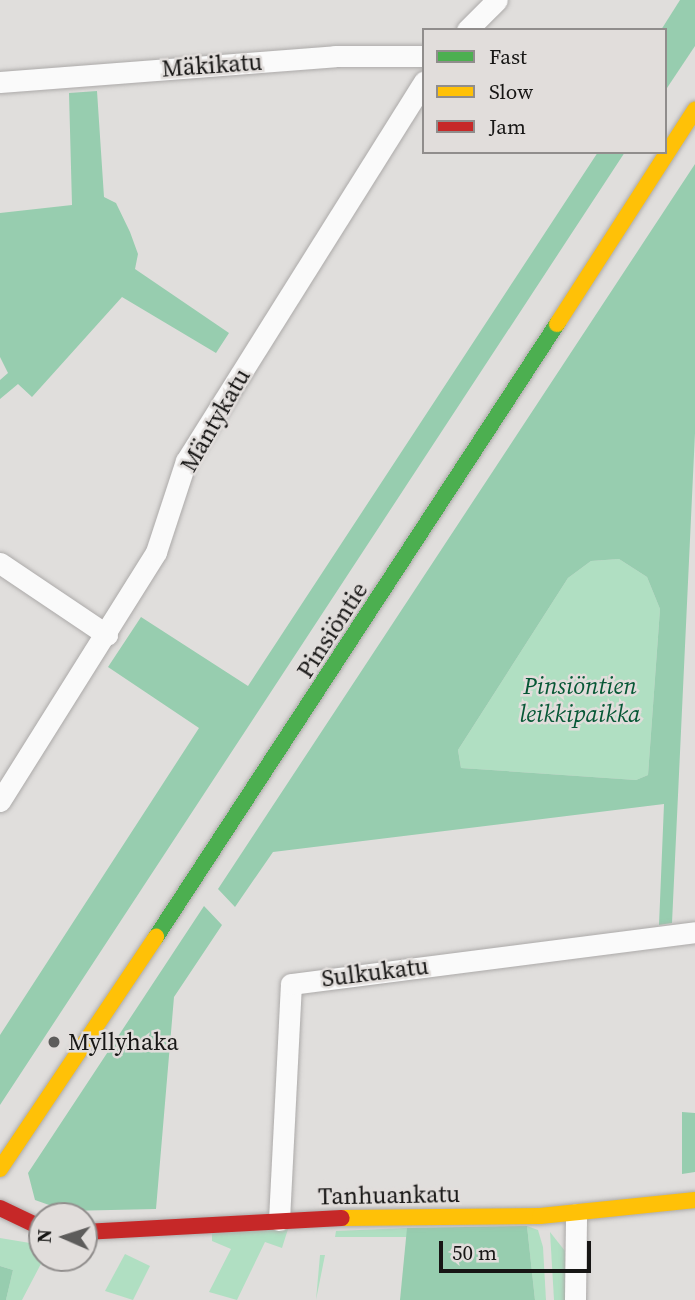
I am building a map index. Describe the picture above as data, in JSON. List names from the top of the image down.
{
  "streets": {
    "main road": ["Pinsiöntie", "Tanhuankatu"],
    "street": ["Mäkikatu", "Mäntykatu", "Sulkukatu"]
  },
  "crossings": [
    ["Sulkukatu", "Tanhuankatu"]
  ],
  "parks": ["Pinsiöntien leikkipaikka"],
  "places": ["Myllyhaka"],
  "legend": ["Fast", "Slow", "Jam"],
  "scale_bar": "50 m",
  "north": "left"
}
